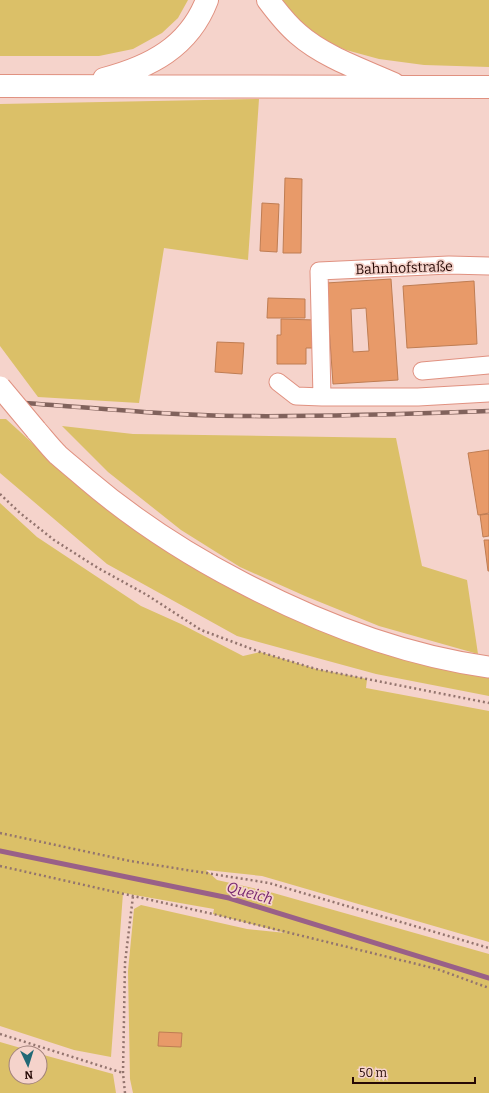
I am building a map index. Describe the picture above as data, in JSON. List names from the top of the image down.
{
  "streets": {
    "lane": ["Bahnhofstraße"]
  },
  "water": ["Queich"],
  "scale_bar": "50 m",
  "north": "bottom"
}
